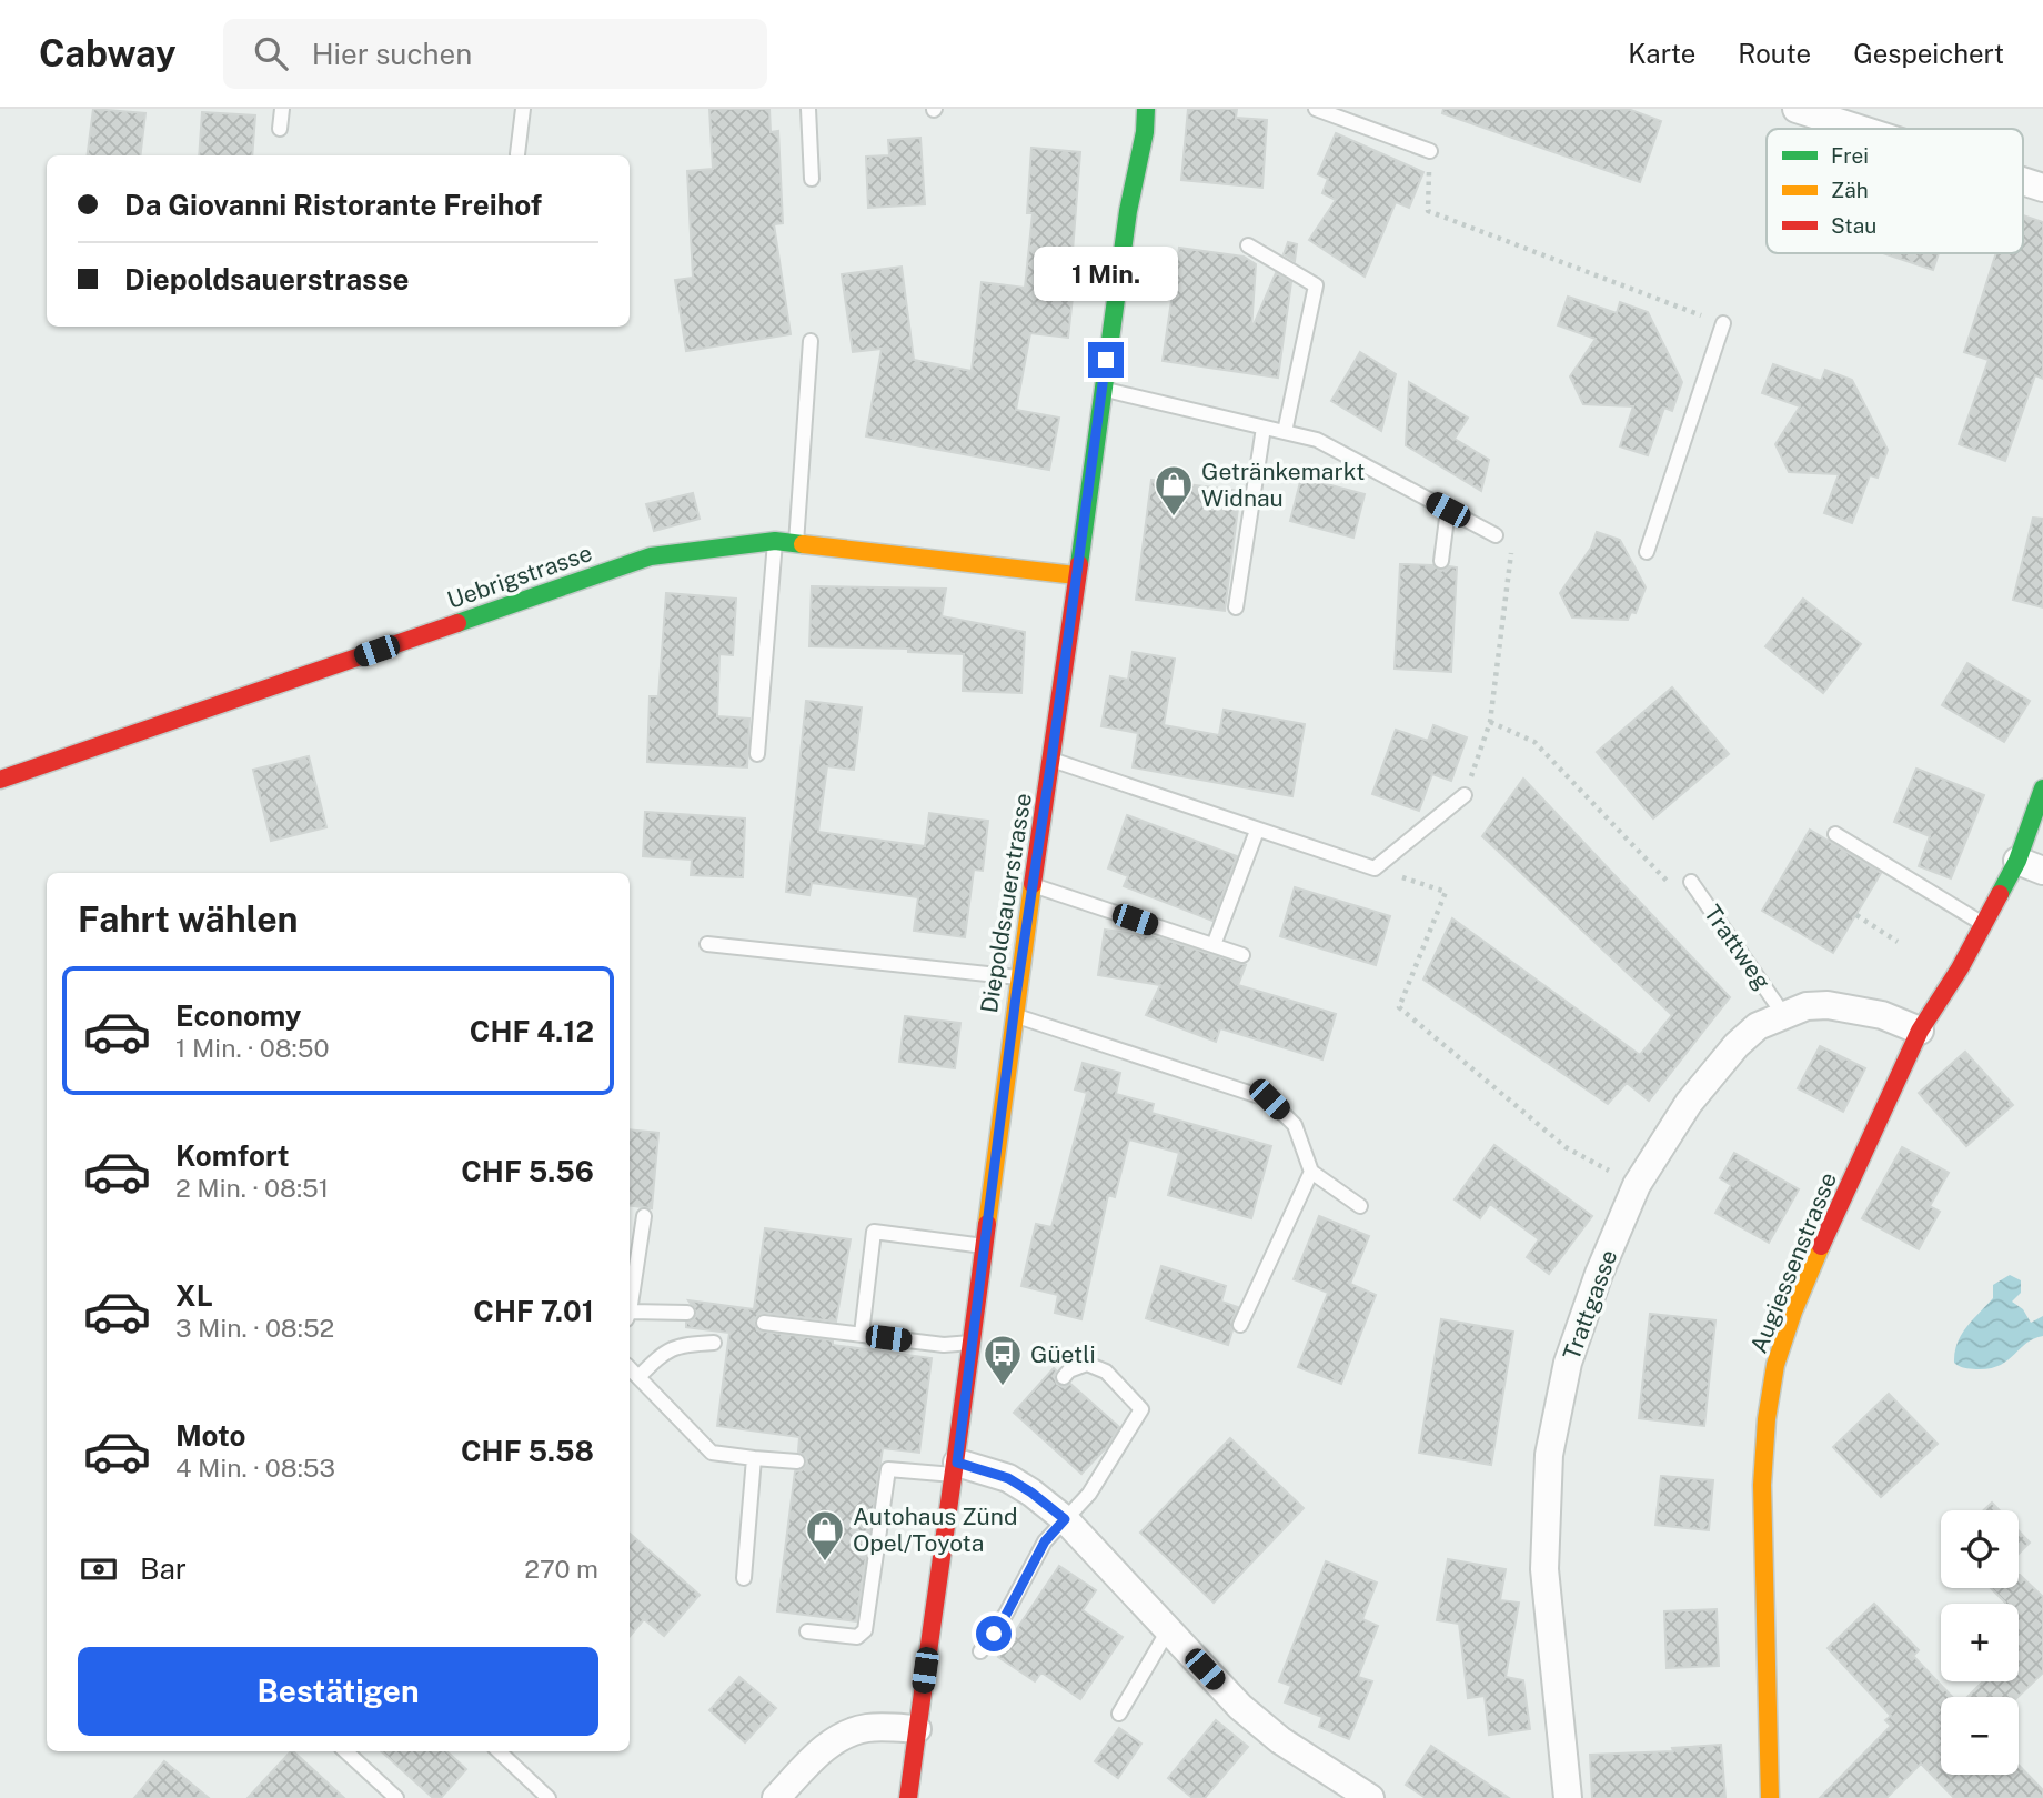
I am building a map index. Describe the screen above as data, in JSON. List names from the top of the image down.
{
  "streets": {
    "street": [
      "Uebrigstrasse",
      "Diepoldsauerstrasse",
      "Augiessenstrasse",
      "Trattgasse"
    ],
    "lane": ["Trattweg"]
  },
  "crossings": [
    ["Uebrigstrasse", "Diepoldsauerstrasse"],
    ["Trattweg", "Trattgasse"],
    ["Augiessenstrasse", "Trattgasse"]
  ],
  "places": {
    "shop": ["Getränkemarkt Widnau", "Autohaus Zünd Opel/Toyota"],
    "bus stop": ["Güetli"]
  },
  "legend": ["Frei", "Zäh", "Stau"],
  "page": {
    "header": "Cabway",
    "search": "Hier suchen",
    "nav": ["Karte", "Route", "Gespeichert"],
    "banner": ["Da Giovanni Ristorante Freihof", "Diepoldsauerstrasse"],
    "bubble": "1 Min.",
    "heading": "Fahrt wählen",
    "list": [
      {
        "name": "Economy",
        "note": "1 Min. · 08:50",
        "value": "CHF 4.12"
      },
      {
        "name": "Komfort",
        "note": "2 Min. · 08:51",
        "value": "CHF 5.56"
      },
      {
        "name": "XL",
        "note": "3 Min. · 08:52",
        "value": "CHF 7.01"
      },
      {
        "name": "Moto",
        "note": "4 Min. · 08:53",
        "value": "CHF 5.58"
      }
    ],
    "map_buttons": ["+", "−"],
    "pay": ["Bar", "270 m"],
    "buttons": "Bestätigen"
  }
}
